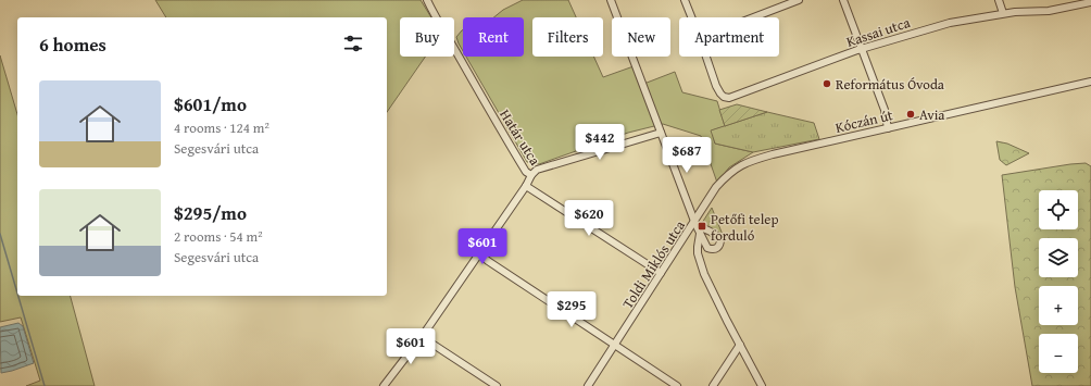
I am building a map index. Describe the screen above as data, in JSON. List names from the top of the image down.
{
  "streets": {
    "street": [
      "Kassai utca",
      "Kóczán út",
      "Határ utca",
      "Toldi Miklós utca"
    ]
  },
  "crossings": [
    ["Kóczán út", "Toldi Miklós utca"]
  ],
  "places": {
    "other": ["Református Óvoda", "Avia"],
    "transit": ["Petőfi telep forduló"]
  },
  "page": {
    "chip": [
      "Buy",
      "Rent",
      "Filters",
      "New",
      "Apartment"
    ],
    "heading": "6 homes",
    "list": [
      {
        "name": "$601/mo",
        "note": "4 rooms · 124 m² · Segesvári utca"
      },
      {
        "name": "$295/mo",
        "note": "2 rooms · 54 m² · Segesvári utca"
      }
    ],
    "price": [
      "$442",
      "$687",
      "$620",
      "$601",
      "$295",
      "$601"
    ],
    "map_buttons": ["+", "−"]
  }
}
